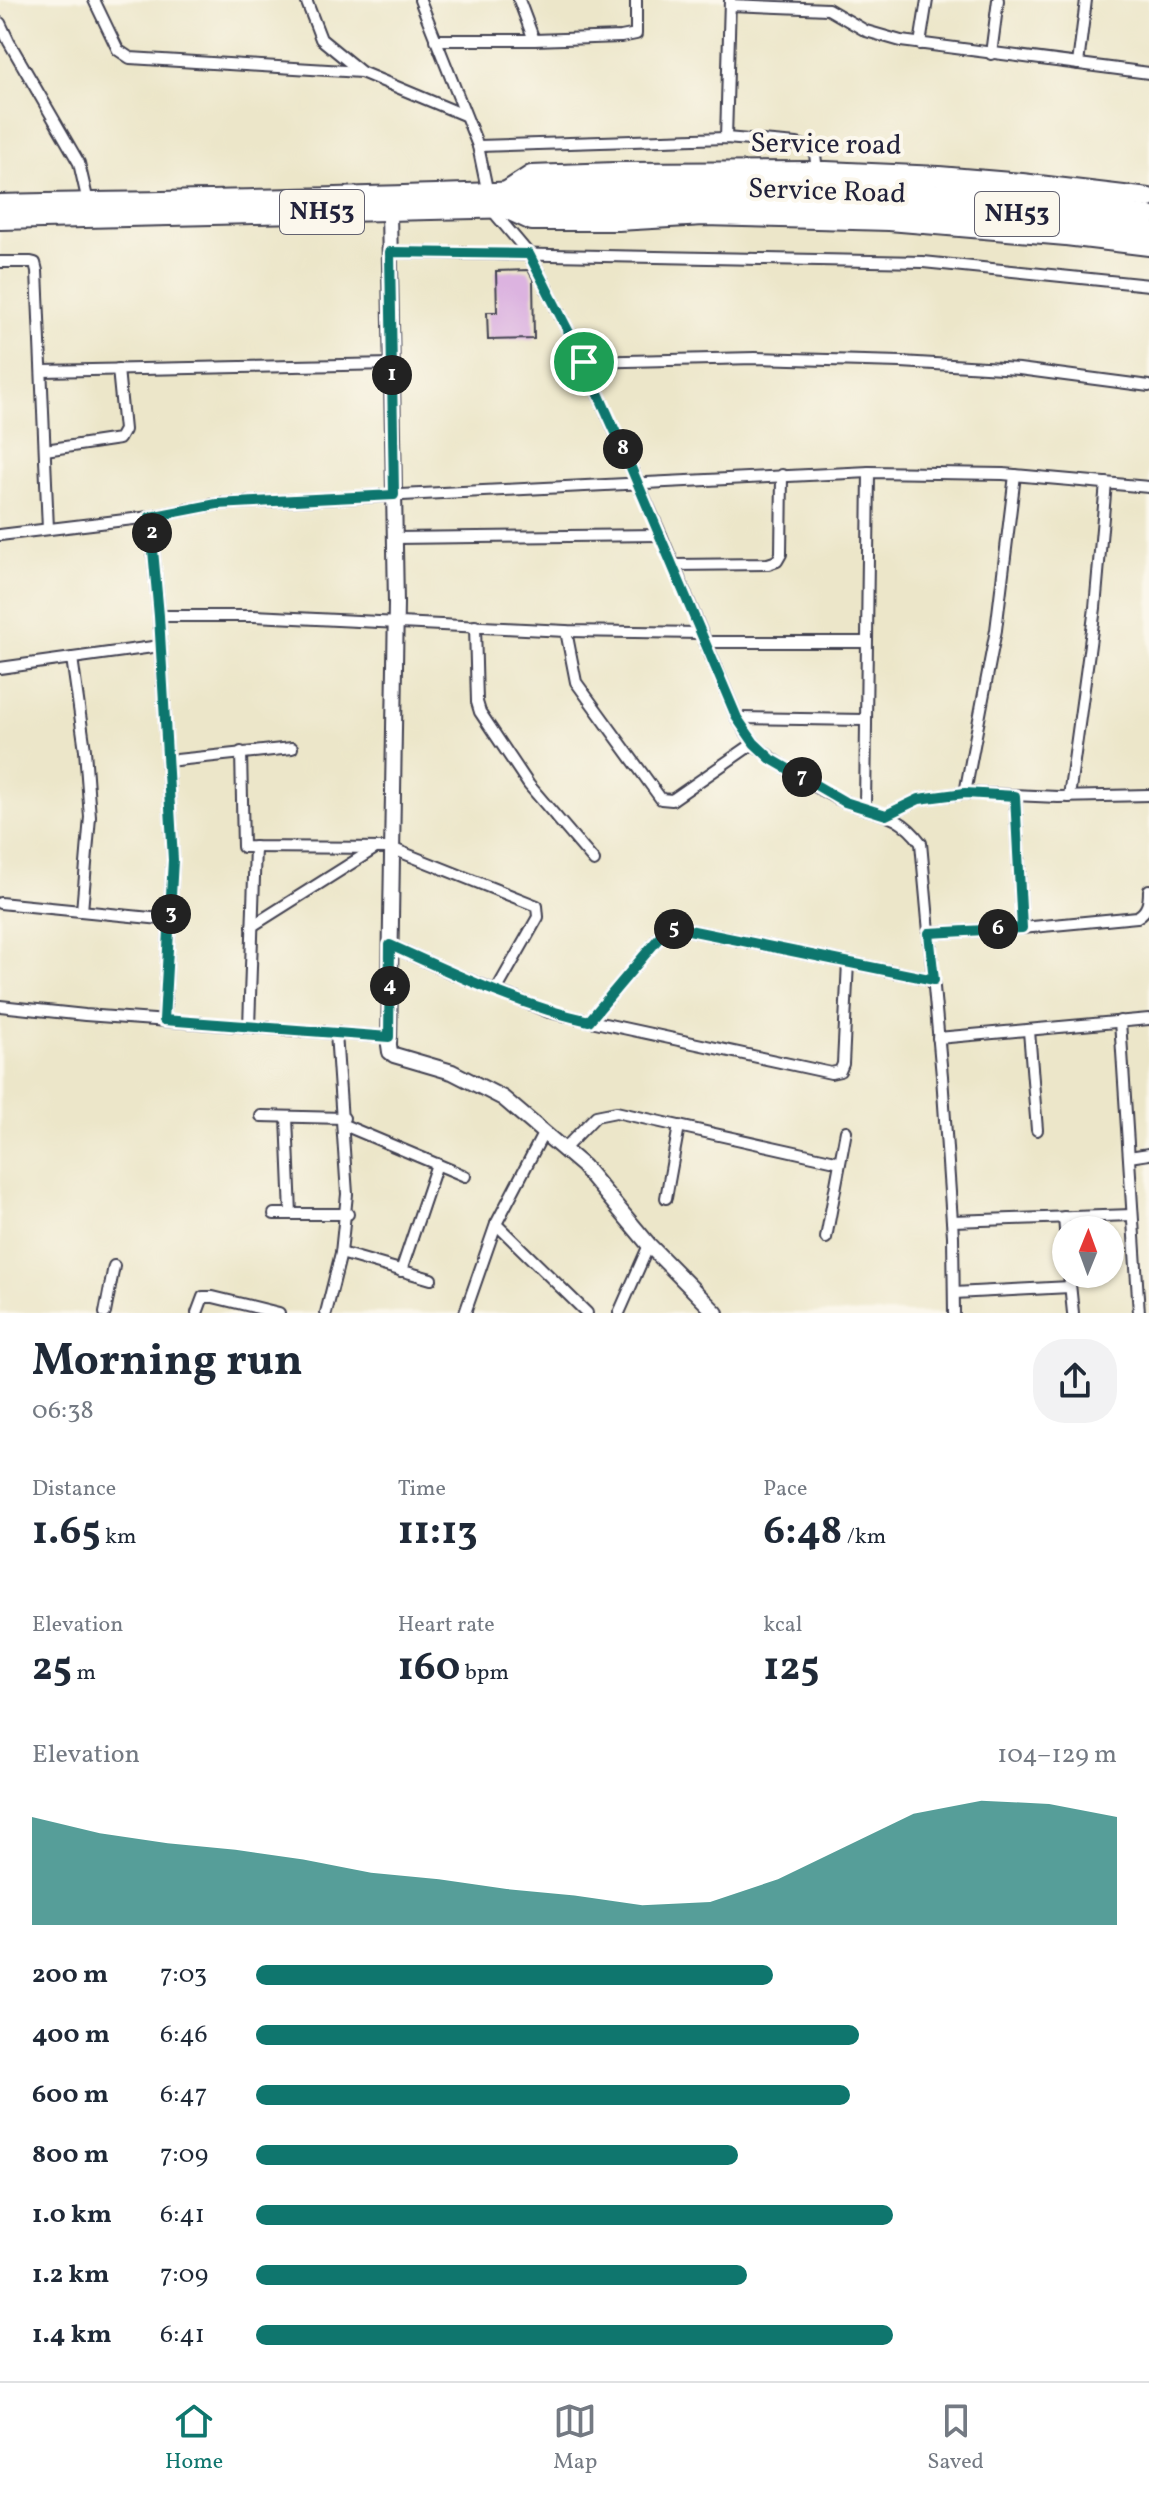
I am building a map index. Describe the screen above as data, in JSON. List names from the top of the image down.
{
  "streets": {
    "highway": ["Service road", "Service Road", "NH53"]
  },
  "crossings": [
    ["Service road", "Service Road"],
    ["Service road", "NH53"],
    ["Service Road", "NH53"]
  ],
  "north": "top",
  "page": {
    "pins": [
      "1",
      "8",
      "2",
      "7",
      "3",
      "5",
      "6",
      "4"
    ],
    "heading": ["Morning run", "06:38"],
    "stats": [
      ["Distance", "1.65 km"],
      ["Time", "11:13"],
      ["Pace", "6:48 /km"],
      ["Elevation", "25 m"],
      ["Heart rate", "160 bpm"],
      ["kcal", "125"]
    ],
    "chart": ["Elevation", "104–129 m"],
    "list": [
      {
        "name": "200 m",
        "note": "7:03"
      },
      {
        "name": "400 m",
        "note": "6:46"
      },
      {
        "name": "600 m",
        "note": "6:47"
      },
      {
        "name": "800 m",
        "note": "7:09"
      },
      {
        "name": "1.0 km",
        "note": "6:41"
      },
      {
        "name": "1.2 km",
        "note": "7:09"
      },
      {
        "name": "1.4 km",
        "note": "6:41"
      }
    ],
    "tabs": ["Home", "Map", "Saved"]
  }
}
